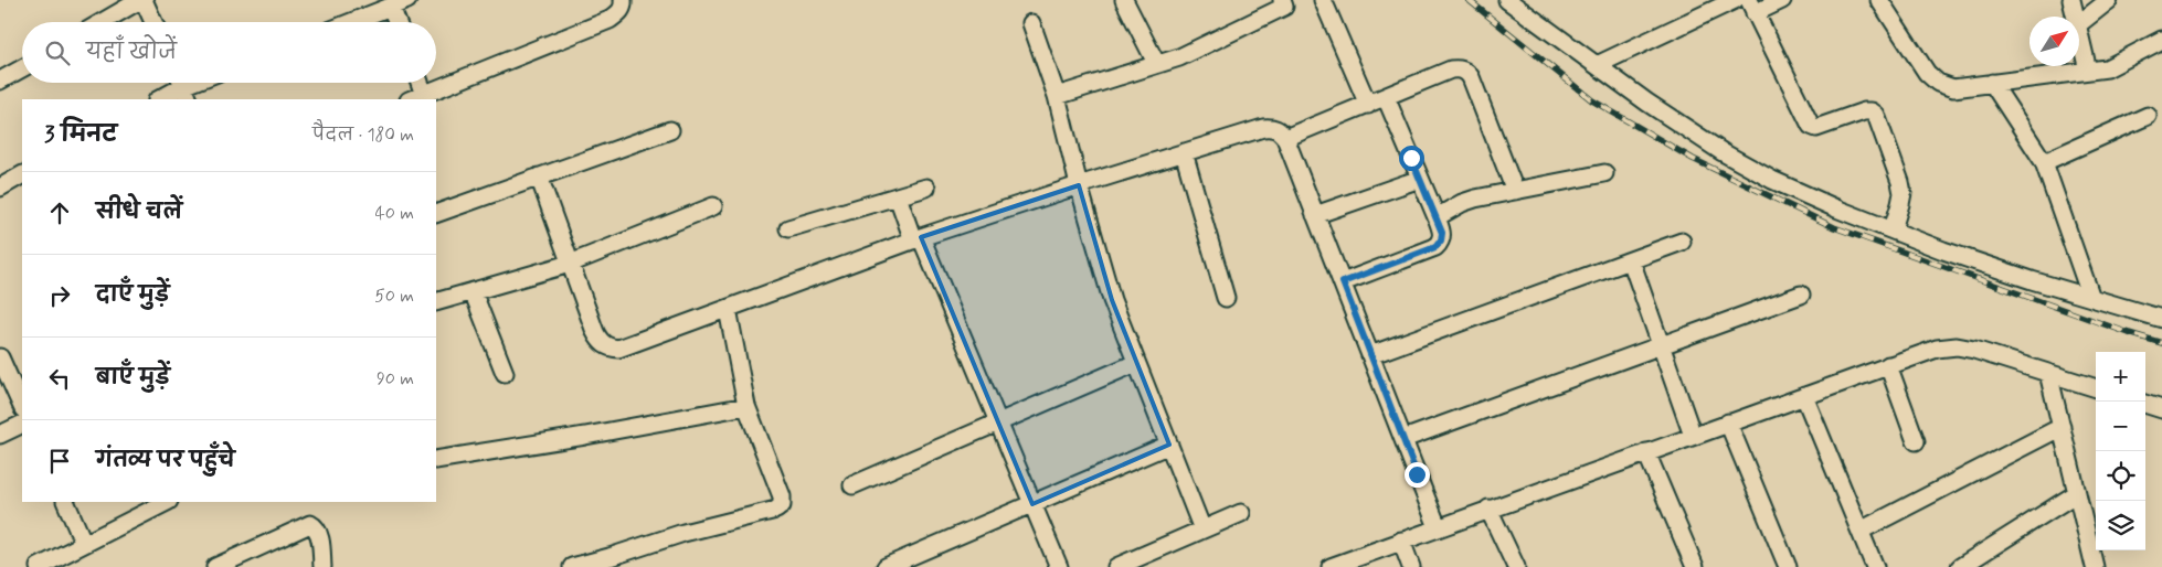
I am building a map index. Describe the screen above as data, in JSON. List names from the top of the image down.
{
  "north": "top right",
  "page": {
    "search": "यहाँ खोजें",
    "heading": ["3 मिनट", "पैदल · 180 m"],
    "list": [
      ["सीधे चलें", "40 m"],
      ["दाएँ मुड़ें", "50 m"],
      ["बाएँ मुड़ें", "90 m"],
      "गंतव्य पर पहुँचे"
    ],
    "map_buttons": ["+", "−"]
  }
}
